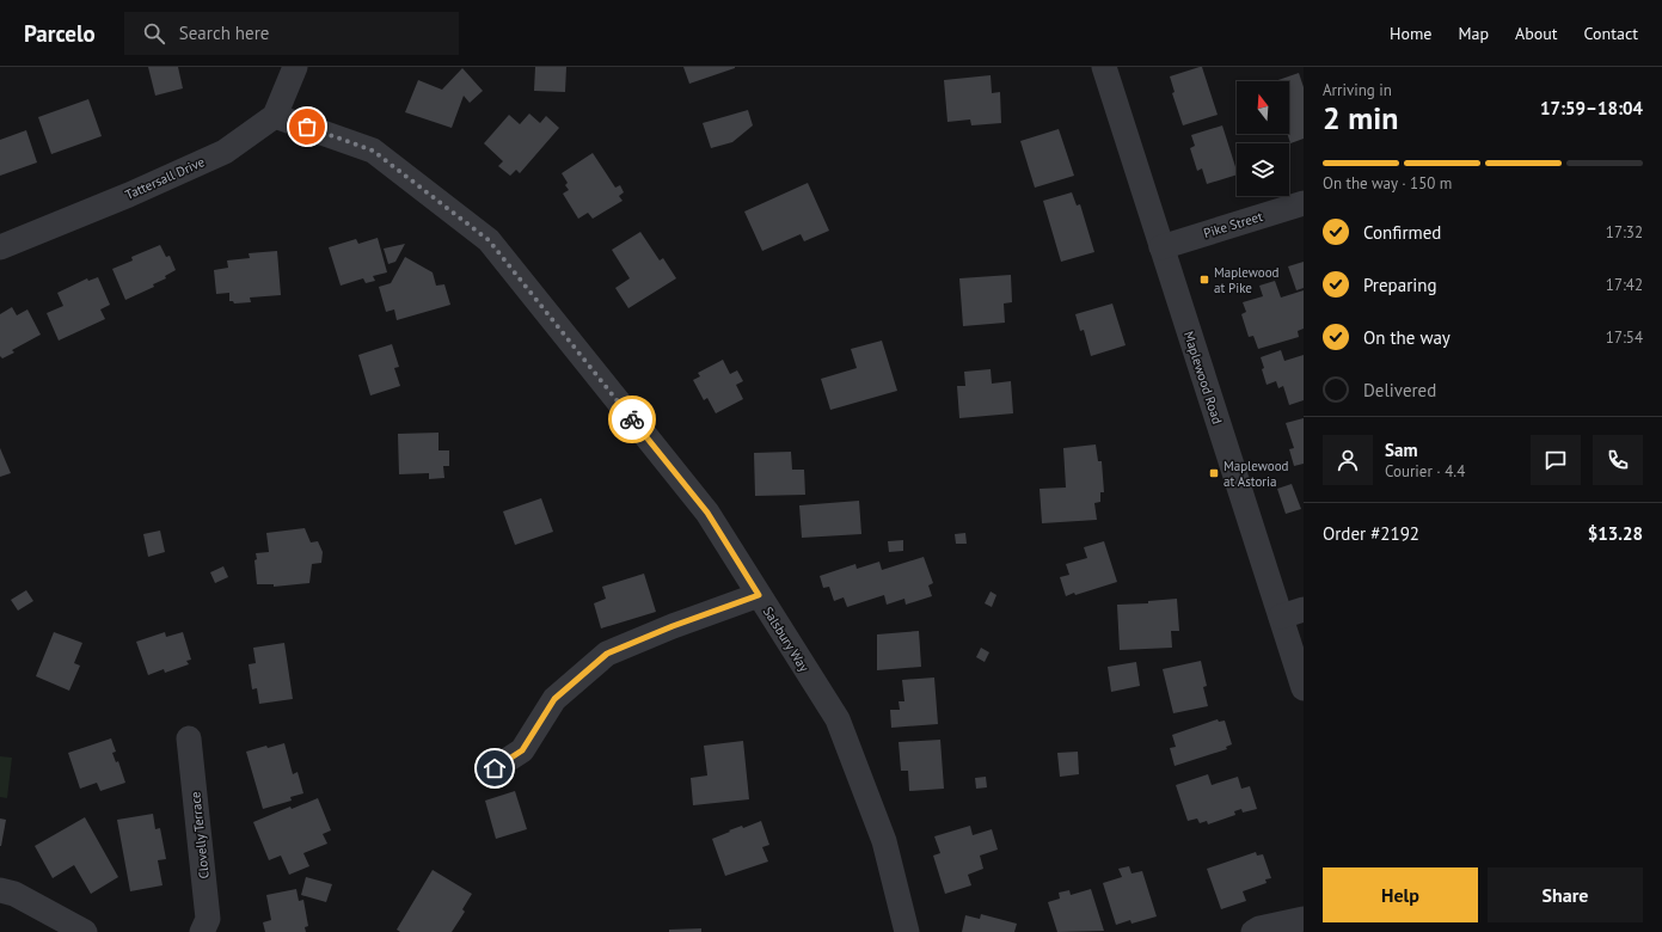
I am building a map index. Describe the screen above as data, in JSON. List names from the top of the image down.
{
  "streets": {
    "street": [
      "Tattersall Drive",
      "Pike Street",
      "Maplewood Road",
      "Salsbury Way",
      "Clovelly Terrace"
    ]
  },
  "crossings": [
    ["Tattersall Drive", "Salsbury Way"],
    ["Pike Street", "Maplewood Road"]
  ],
  "places": {
    "transit": ["Maplewood at Pike", "Maplewood at Astoria"]
  },
  "north": "top",
  "page": {
    "header": "Parcelo",
    "search": "Search here",
    "nav": [
      "Home",
      "Map",
      "About",
      "Contact"
    ],
    "heading": ["2 min", "Arriving in", "17:59–18:04"],
    "panel": [
      "Sam",
      "Courier · 4.4",
      "Order #2192",
      "$13.28"
    ],
    "bar": "On the way · 150 m",
    "list": [
      ["Confirmed", "17:32"],
      ["Preparing", "17:42"],
      ["On the way", "17:54"],
      "Delivered"
    ],
    "buttons": ["Help", "Share"]
  }
}
